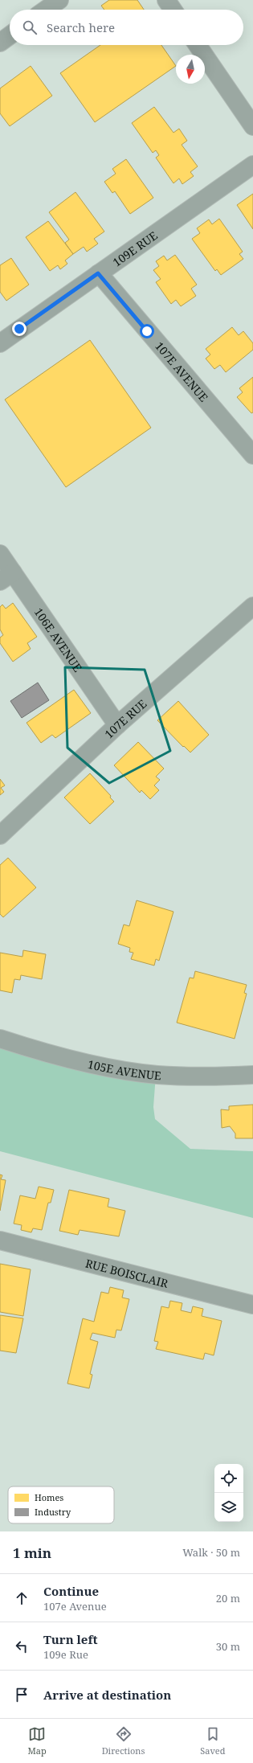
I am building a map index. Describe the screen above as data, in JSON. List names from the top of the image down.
{
  "streets": {
    "street": [
      "109E RUE",
      "107E AVENUE",
      "106E AVENUE",
      "107E RUE",
      "105E AVENUE",
      "RUE BOISCLAIR"
    ]
  },
  "crossings": [
    ["109E RUE", "107E AVENUE"],
    ["106E AVENUE", "107E RUE"]
  ],
  "legend": ["Homes", "Industry"],
  "north": "bottom",
  "page": {
    "search": "Search here",
    "heading": ["1 min", "Walk · 50 m"],
    "list": [
      ["Continue", "107e Avenue", "20 m"],
      ["Turn left", "109e Rue", "30 m"],
      "Arrive at destination"
    ],
    "nav": ["Map", "Directions", "Saved"]
  }
}
